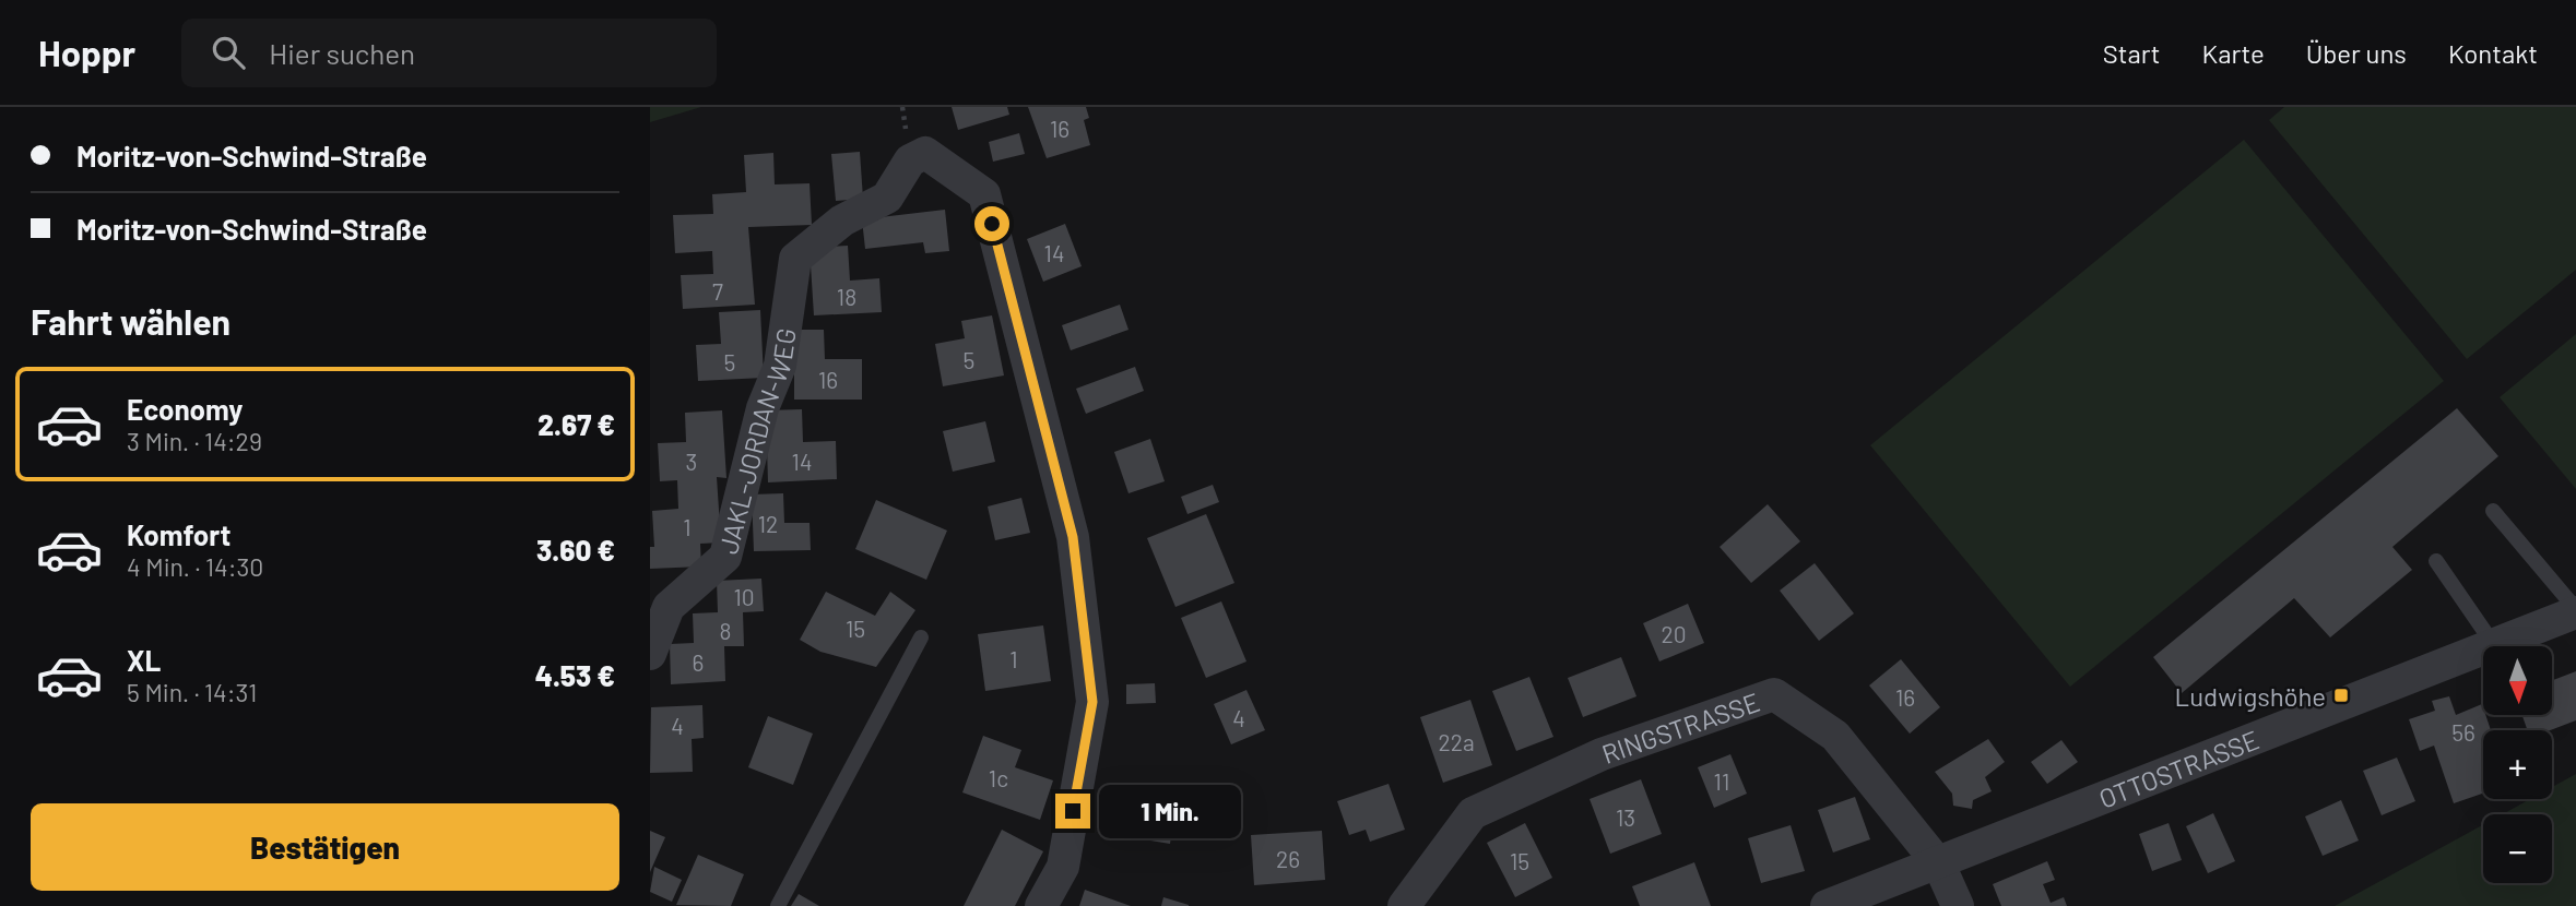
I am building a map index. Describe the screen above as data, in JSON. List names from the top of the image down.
{
  "streets": {
    "street": ["JAKL-JORDAN-WEG", "RINGSTRASSE", "OTTOSTRASSE"]
  },
  "crossings": [
    ["RINGSTRASSE", "OTTOSTRASSE"]
  ],
  "places": {
    "transit": ["Ludwigshöhe"]
  },
  "house_numbers": [
    "16",
    "14",
    "7",
    "18",
    "5",
    "5",
    "16",
    "3",
    "14",
    "12",
    "1",
    "10",
    "15",
    "8",
    "20",
    "1",
    "6",
    "16",
    "4",
    "4",
    "56",
    "22a",
    "1c",
    "11",
    "13",
    "26",
    "15"
  ],
  "north": "bottom",
  "page": {
    "header": "Hoppr",
    "search": "Hier suchen",
    "nav": [
      "Start",
      "Karte",
      "Über uns",
      "Kontakt"
    ],
    "banner": ["Moritz-von-Schwind-Straße", "Moritz-von-Schwind-Straße"],
    "heading": "Fahrt wählen",
    "list": [
      {
        "name": "Economy",
        "note": "3 Min. · 14:29",
        "value": "2.67 €"
      },
      {
        "name": "Komfort",
        "note": "4 Min. · 14:30",
        "value": "3.60 €"
      },
      {
        "name": "XL",
        "note": "5 Min. · 14:31",
        "value": "4.53 €"
      }
    ],
    "map_buttons": ["+", "−"],
    "bubble": "1 Min.",
    "buttons": "Bestätigen"
  }
}
